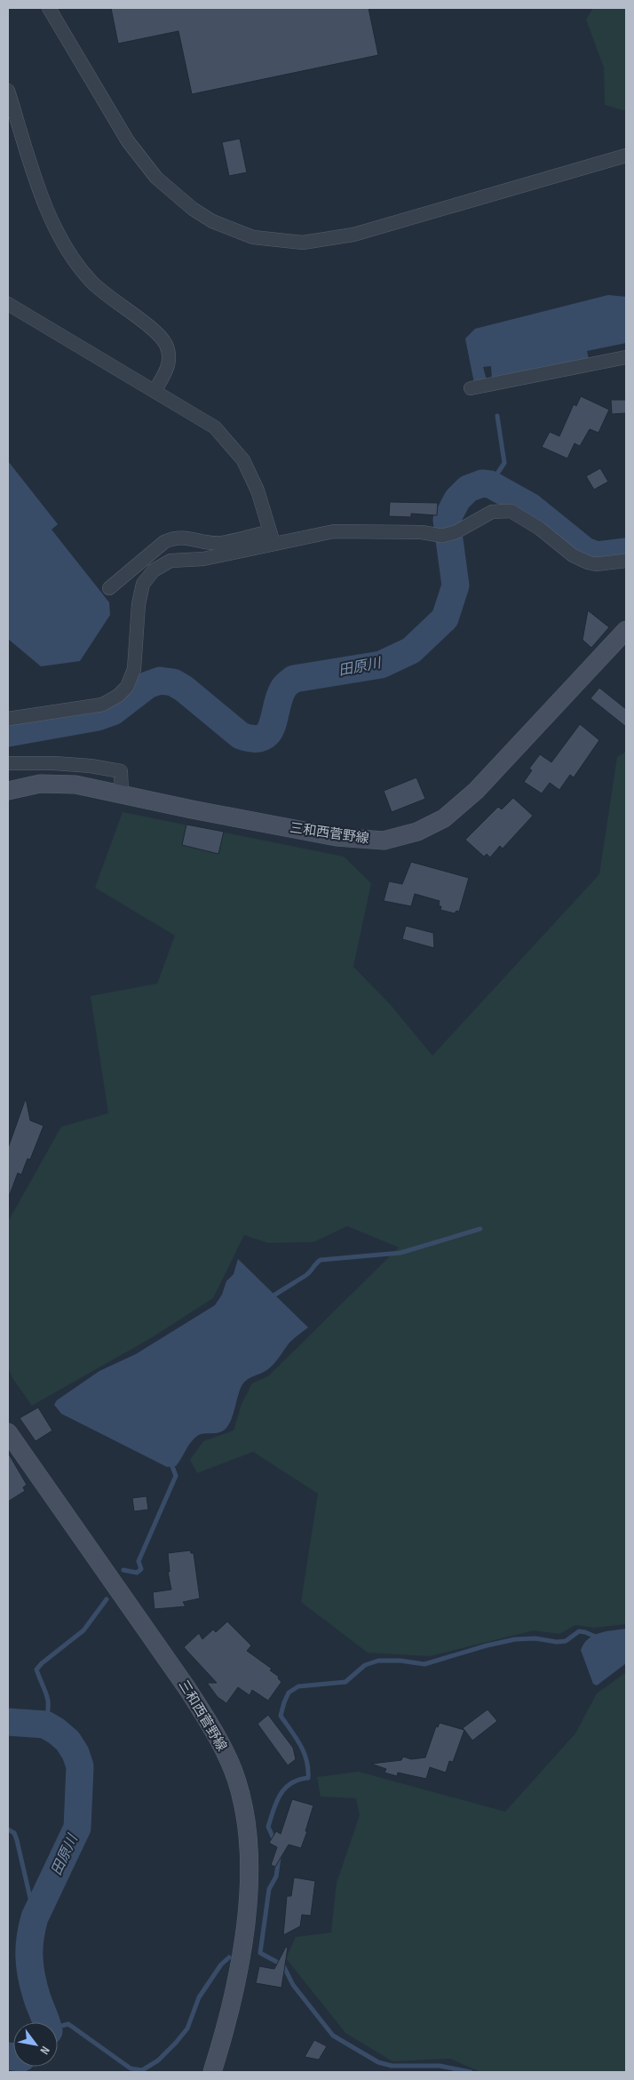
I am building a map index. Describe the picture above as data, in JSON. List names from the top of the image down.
{
  "streets": {
    "main road": ["三和西菅野線"]
  },
  "water": ["田原川"],
  "north": "bottom right"
}
